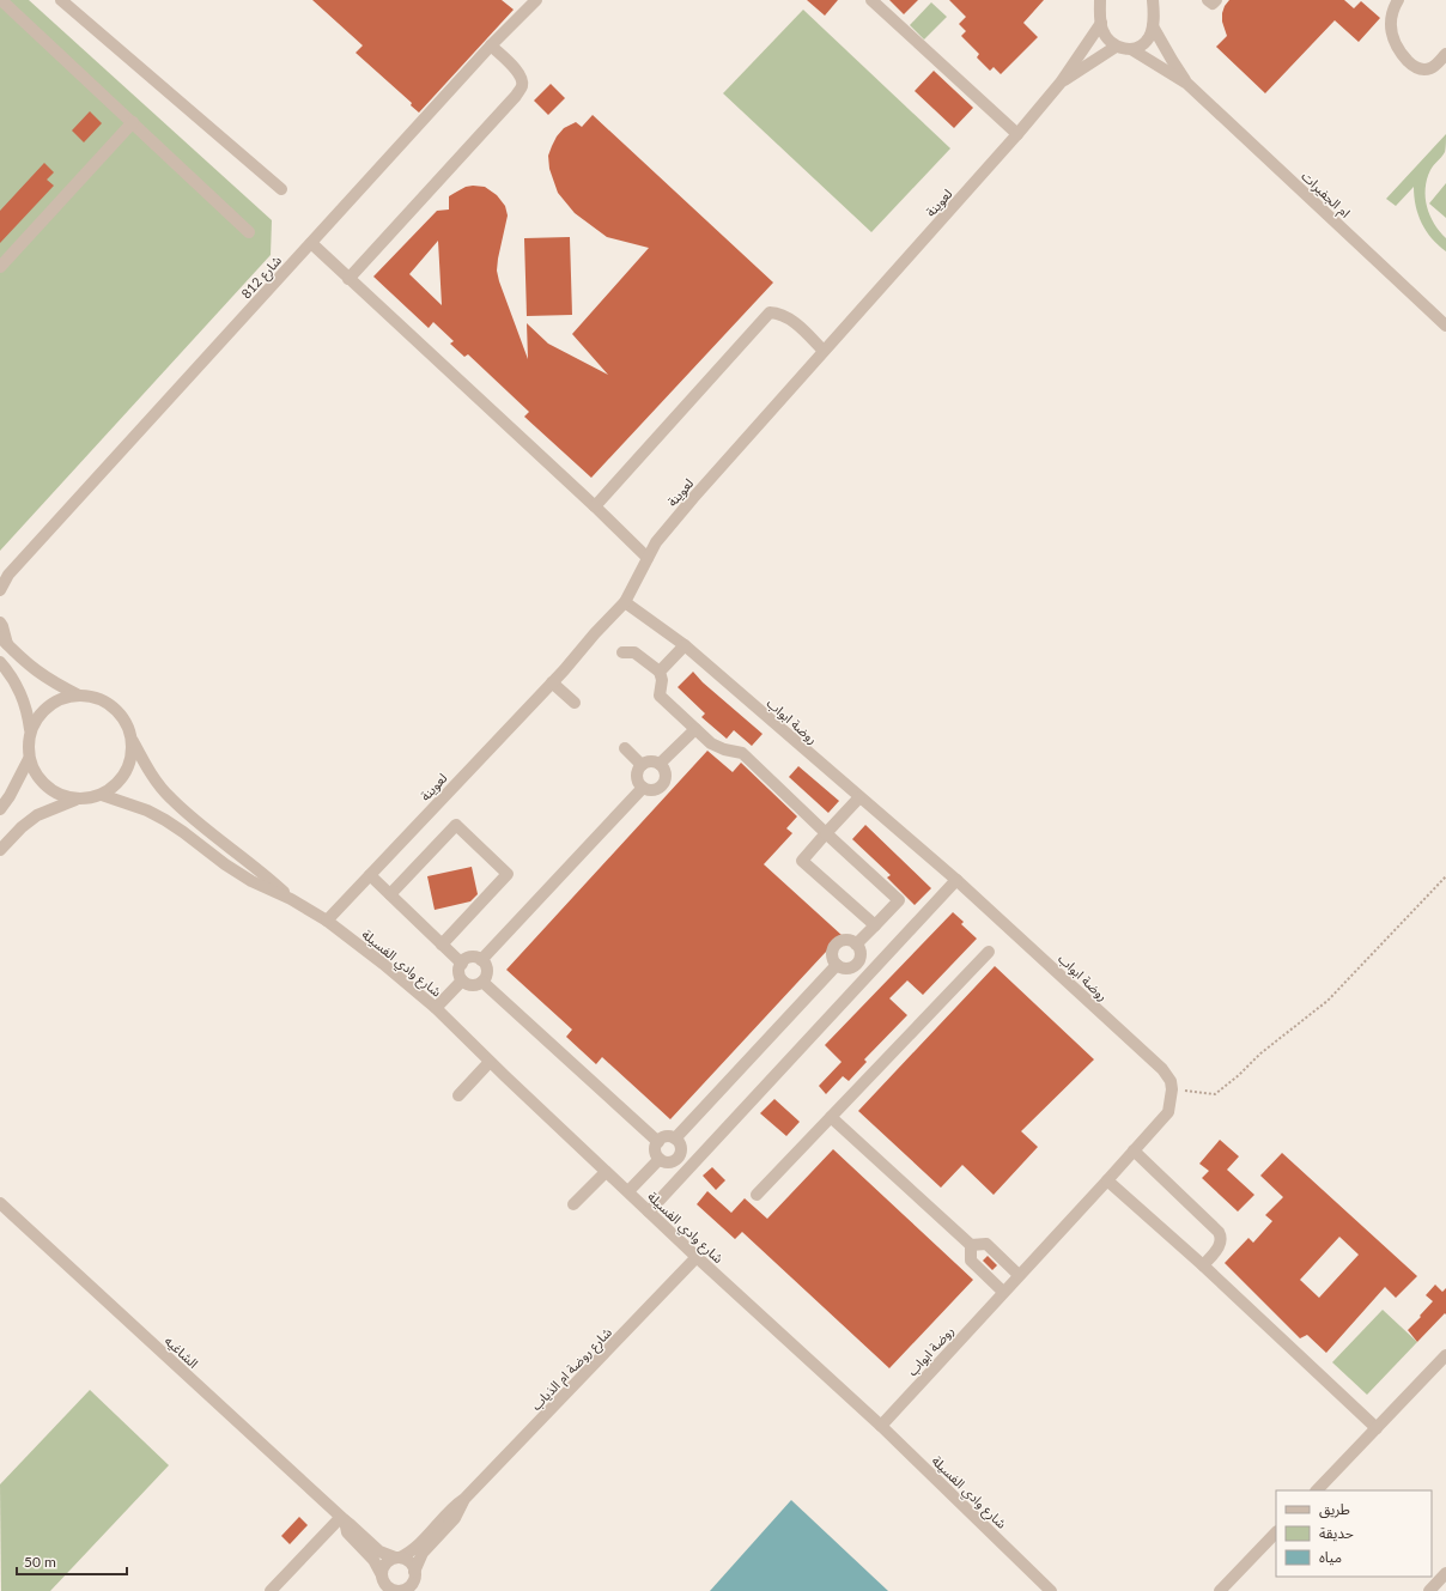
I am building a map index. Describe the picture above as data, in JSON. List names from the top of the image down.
{
  "streets": {
    "street": [
      "ام الجفيرات",
      "لعوينة",
      "شارع 812",
      "روضة ابواب",
      "شارع وادي الفسيلة",
      "الشاغيه",
      "شارع روضة ام الذياب"
    ]
  },
  "crossings": [
    ["لعوينة", "روضة ابواب"],
    ["لعوينة", "شارع وادي الفسيلة"],
    ["روضة ابواب", "شارع وادي الفسيلة"],
    ["شارع وادي الفسيلة", "شارع روضة ام الذياب"],
    ["الشاغيه", "شارع روضة ام الذياب"]
  ],
  "legend": ["طريق", "حديقة", "مياه"],
  "scale_bar": "50 m"
}
